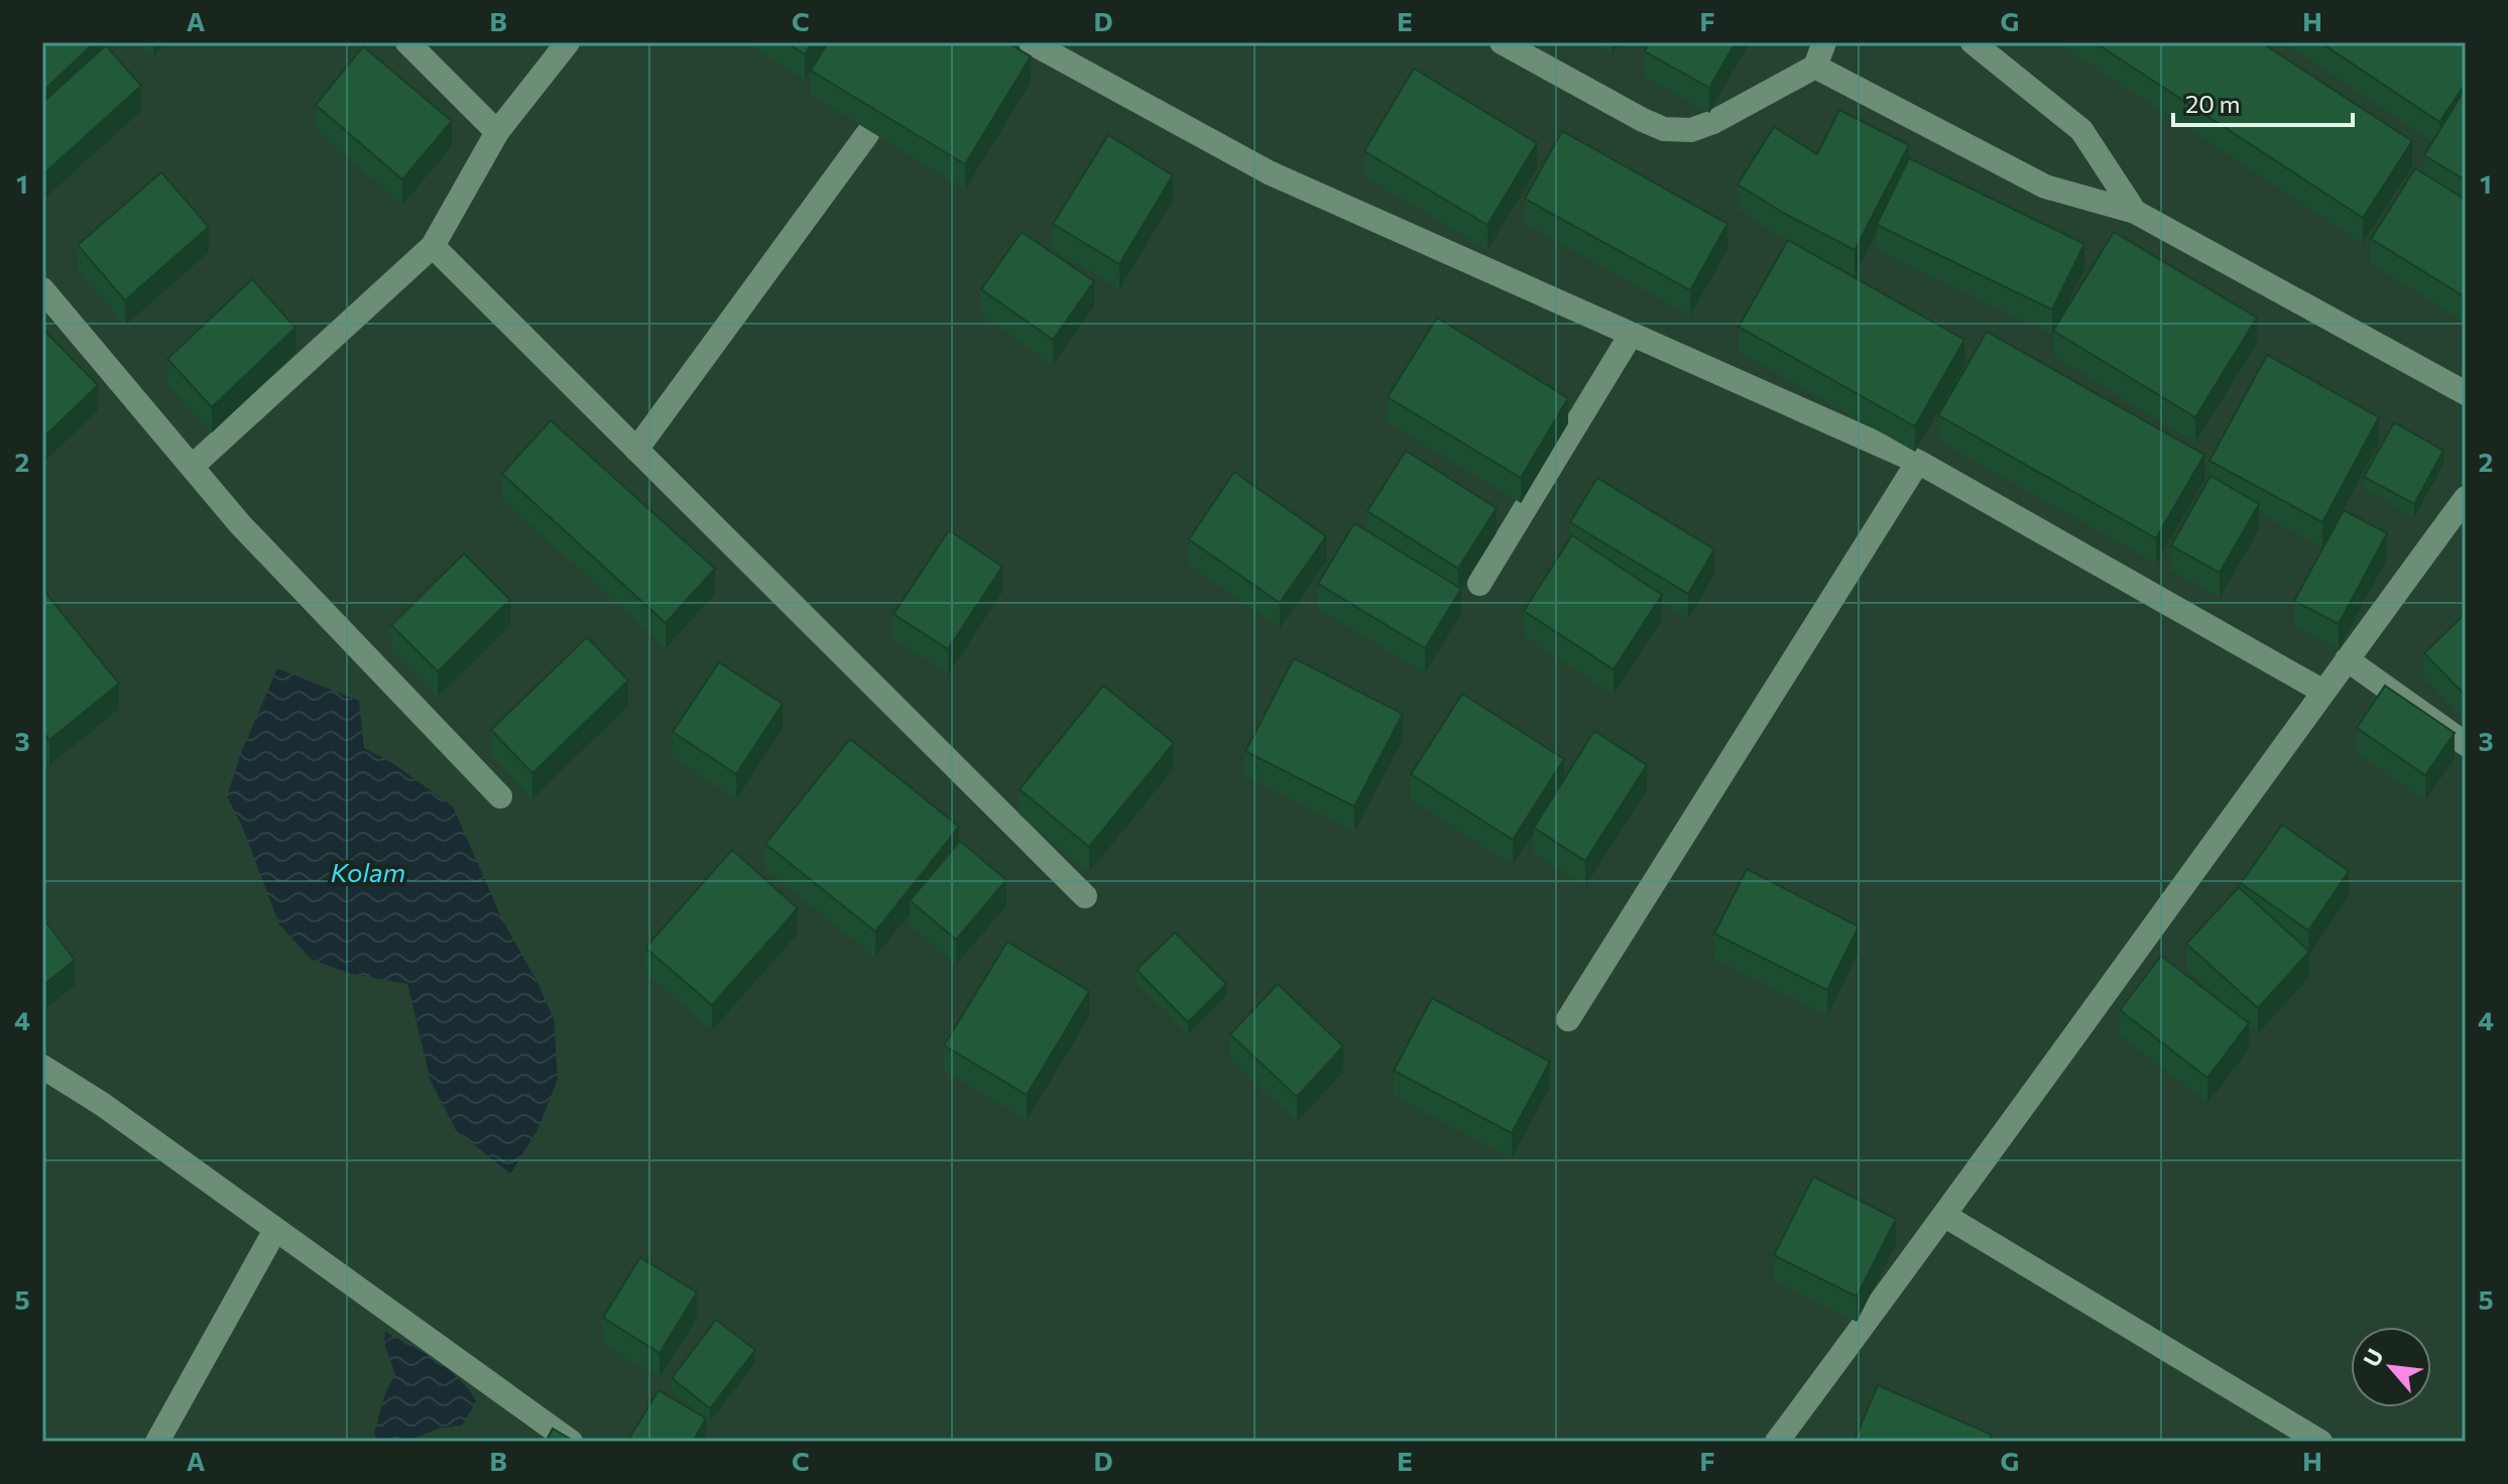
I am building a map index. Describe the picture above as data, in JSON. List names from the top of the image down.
{
  "water": ["Kolam"],
  "scale_bar": "20 m",
  "north": "top left",
  "grid": {
    "columns": [
      "A",
      "B",
      "C",
      "D",
      "E",
      "F",
      "G",
      "H"
    ],
    "rows": [
      "1",
      "2",
      "3",
      "4",
      "5"
    ]
  }
}
